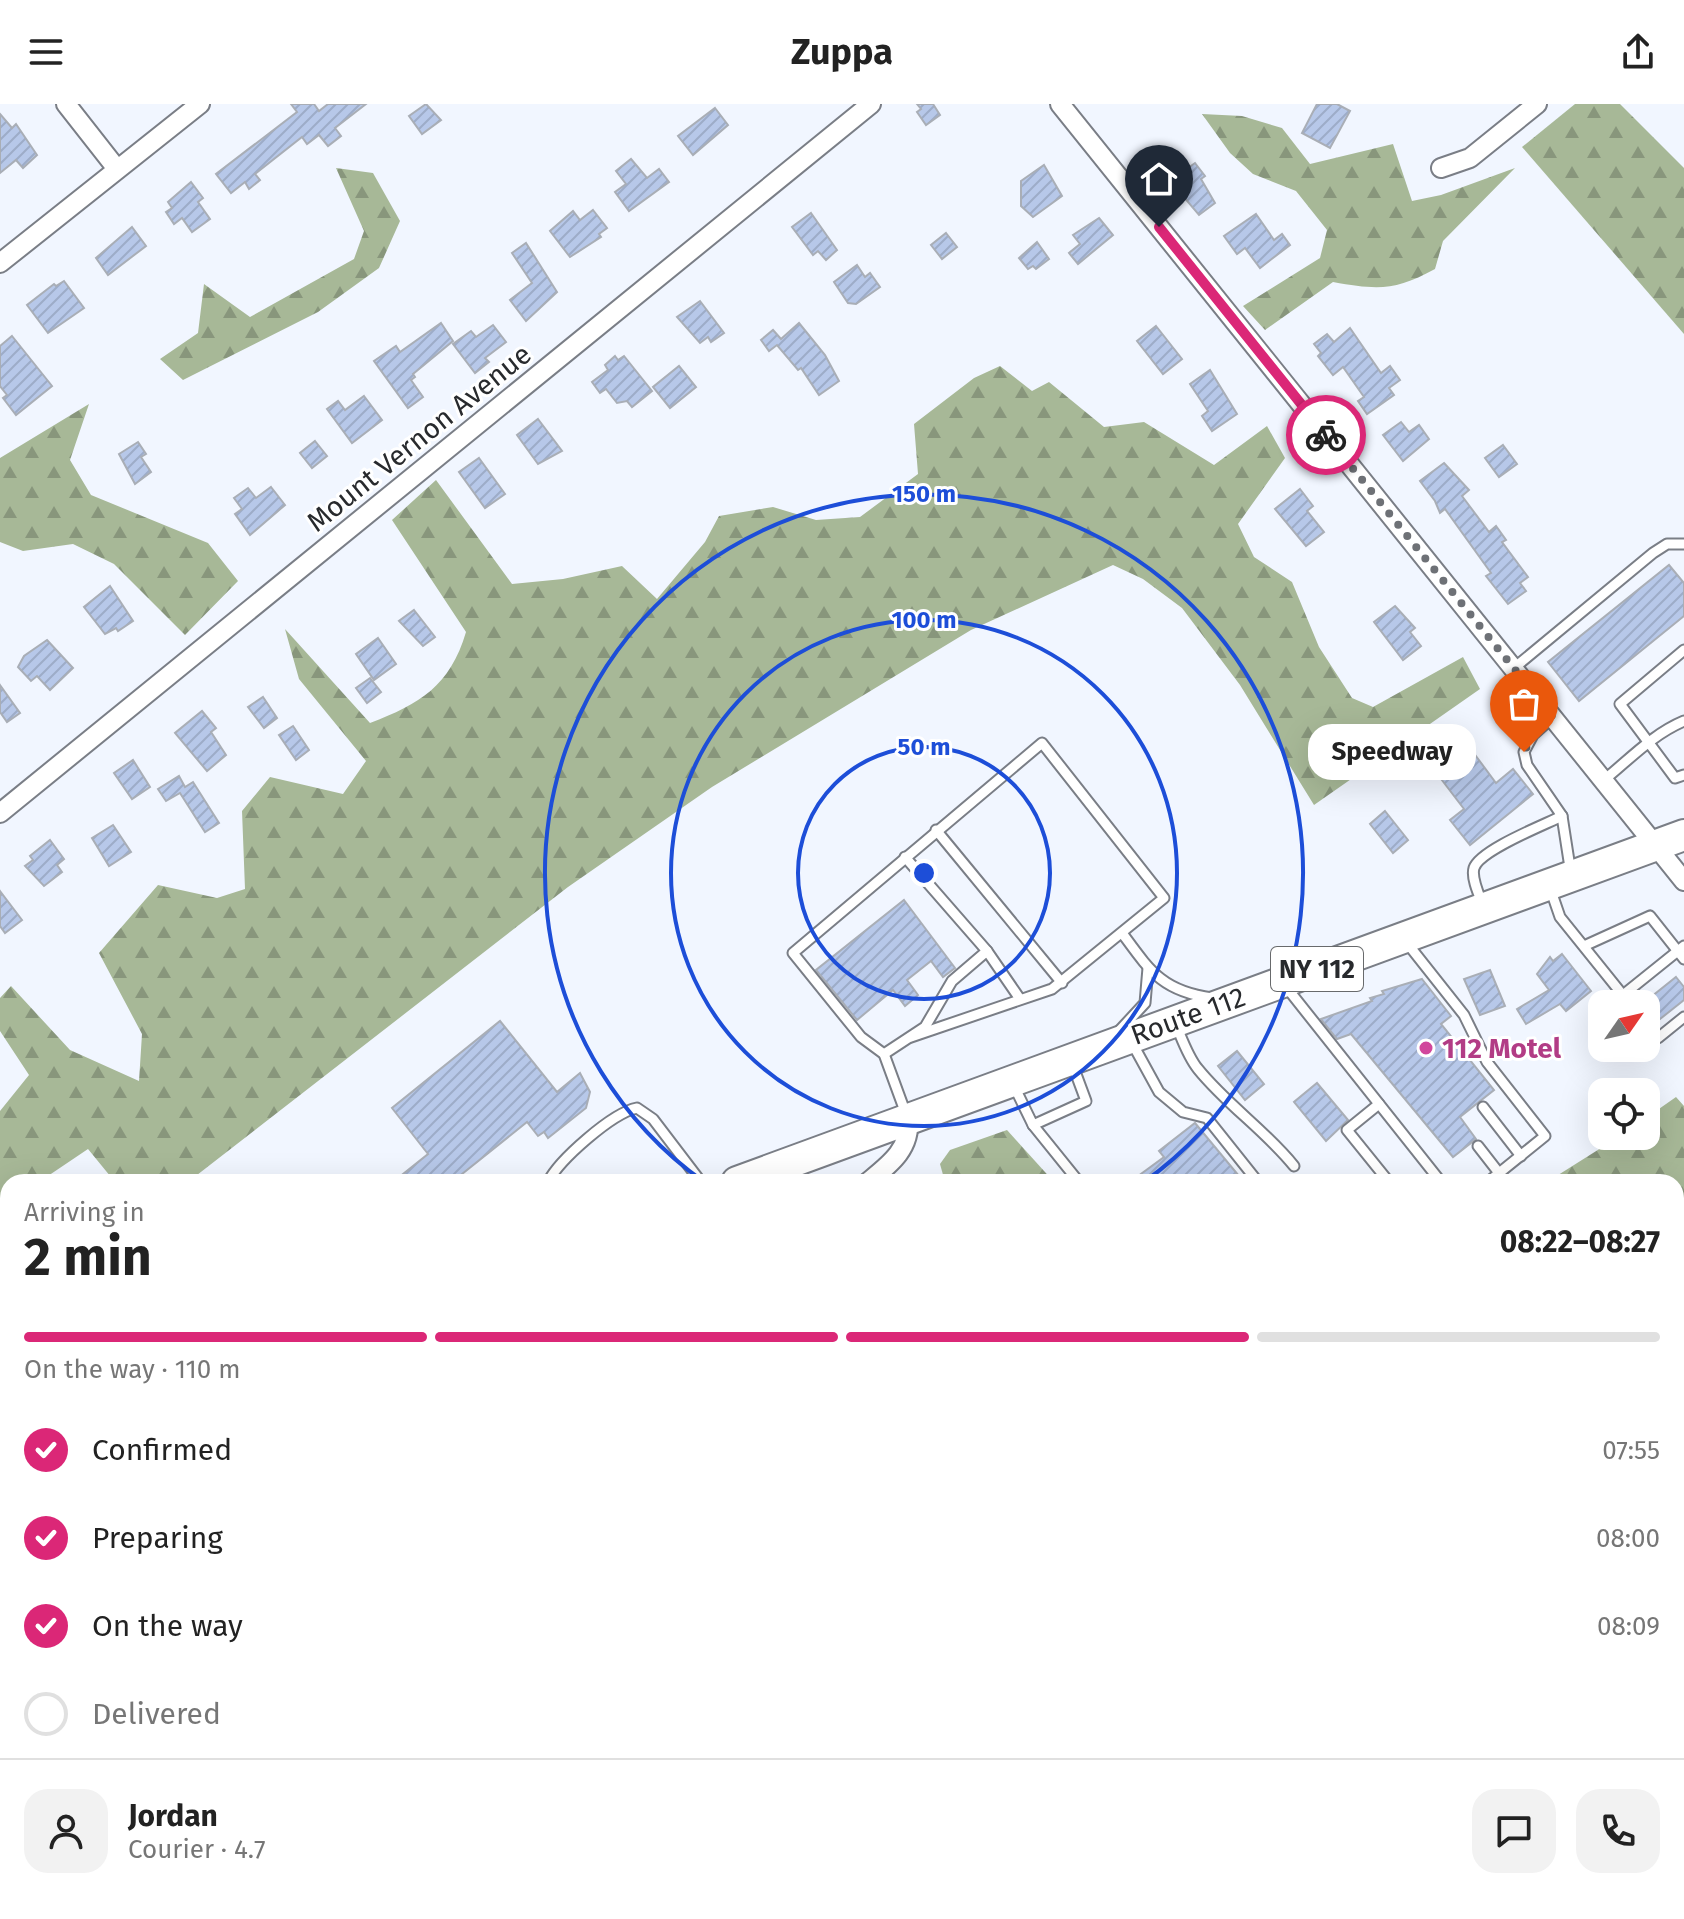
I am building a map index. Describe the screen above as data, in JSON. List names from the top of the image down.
{
  "streets": {
    "main road": ["NY 112", "Route 112"],
    "street": ["Mount Vernon Avenue"]
  },
  "places": ["Speedway", "112 Motel"],
  "north": "top right",
  "page": {
    "header": "Zuppa",
    "bubble": "Speedway",
    "heading": ["2 min", "Arriving in", "08:22–08:27"],
    "panel": ["Jordan", "Courier · 4.7"],
    "bar": "On the way · 110 m",
    "list": [
      ["Confirmed", "07:55"],
      ["Preparing", "08:00"],
      ["On the way", "08:09"],
      "Delivered"
    ]
  },
  "rings": ["150 m", "100 m", "50 m"]
}
